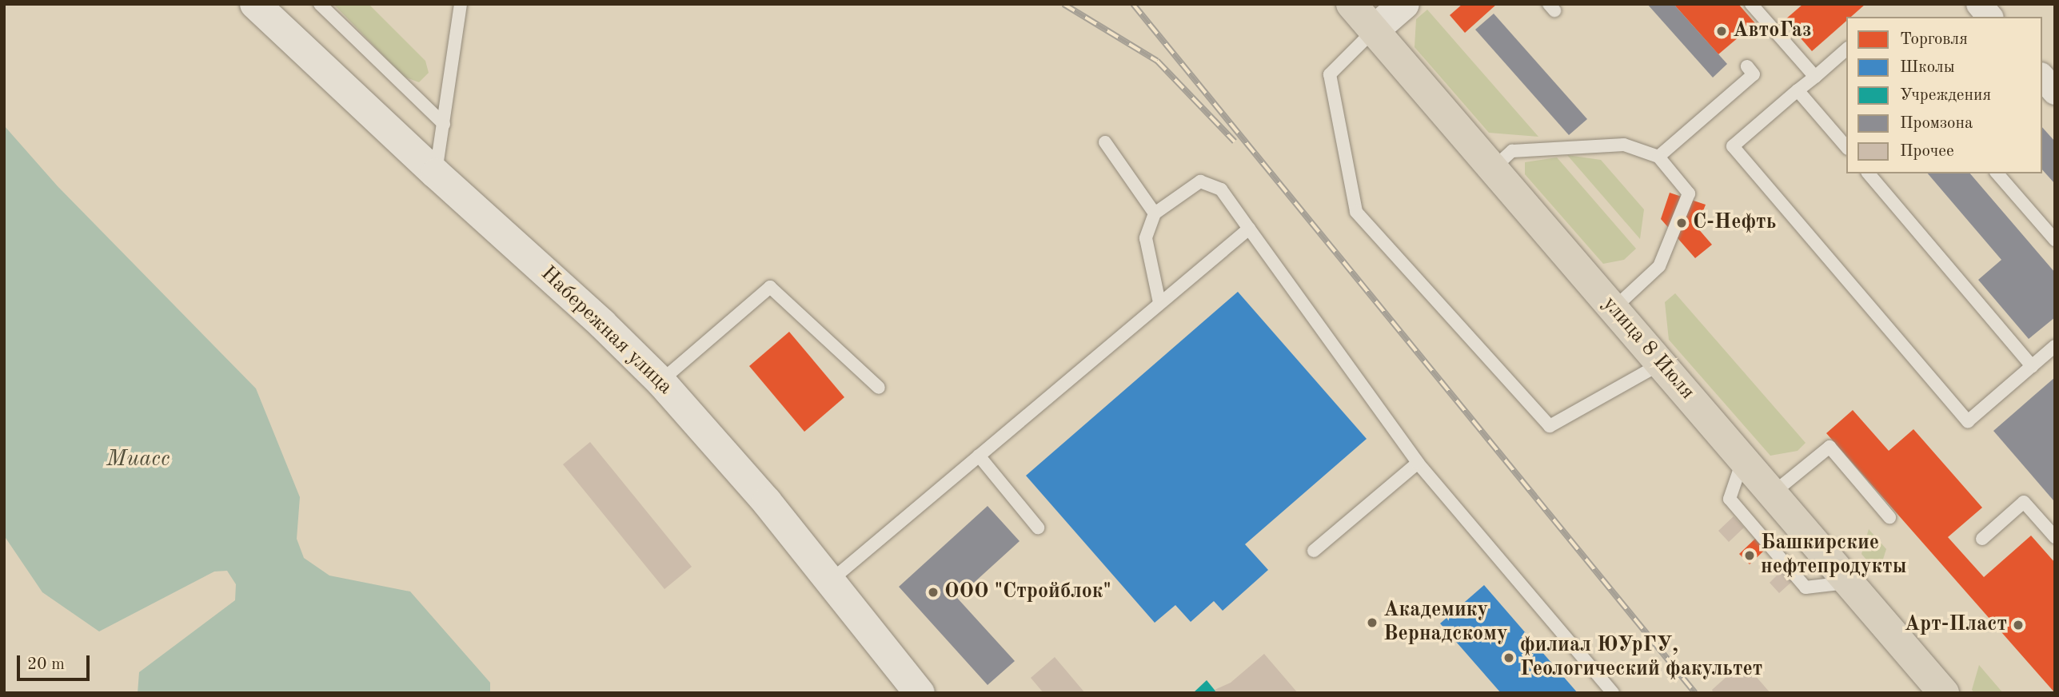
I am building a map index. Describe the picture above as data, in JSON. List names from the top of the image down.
{
  "streets": {
    "main road": ["улица 8 Июля"],
    "street": ["Набережная улица"]
  },
  "water": ["Миасс"],
  "places": [
    "АвтоГаз",
    "С-Нефть",
    "Башкирские нефтепродукты",
    "ООО \"Стройблок\"",
    "Академику Вернадскому",
    "Арт-Пласт",
    "филиал ЮУрГУ, Геологический факультет"
  ],
  "legend": [
    "Торговля",
    "Школы",
    "Учреждения",
    "Промзона",
    "Прочее"
  ],
  "scale_bar": "20 m"
}
